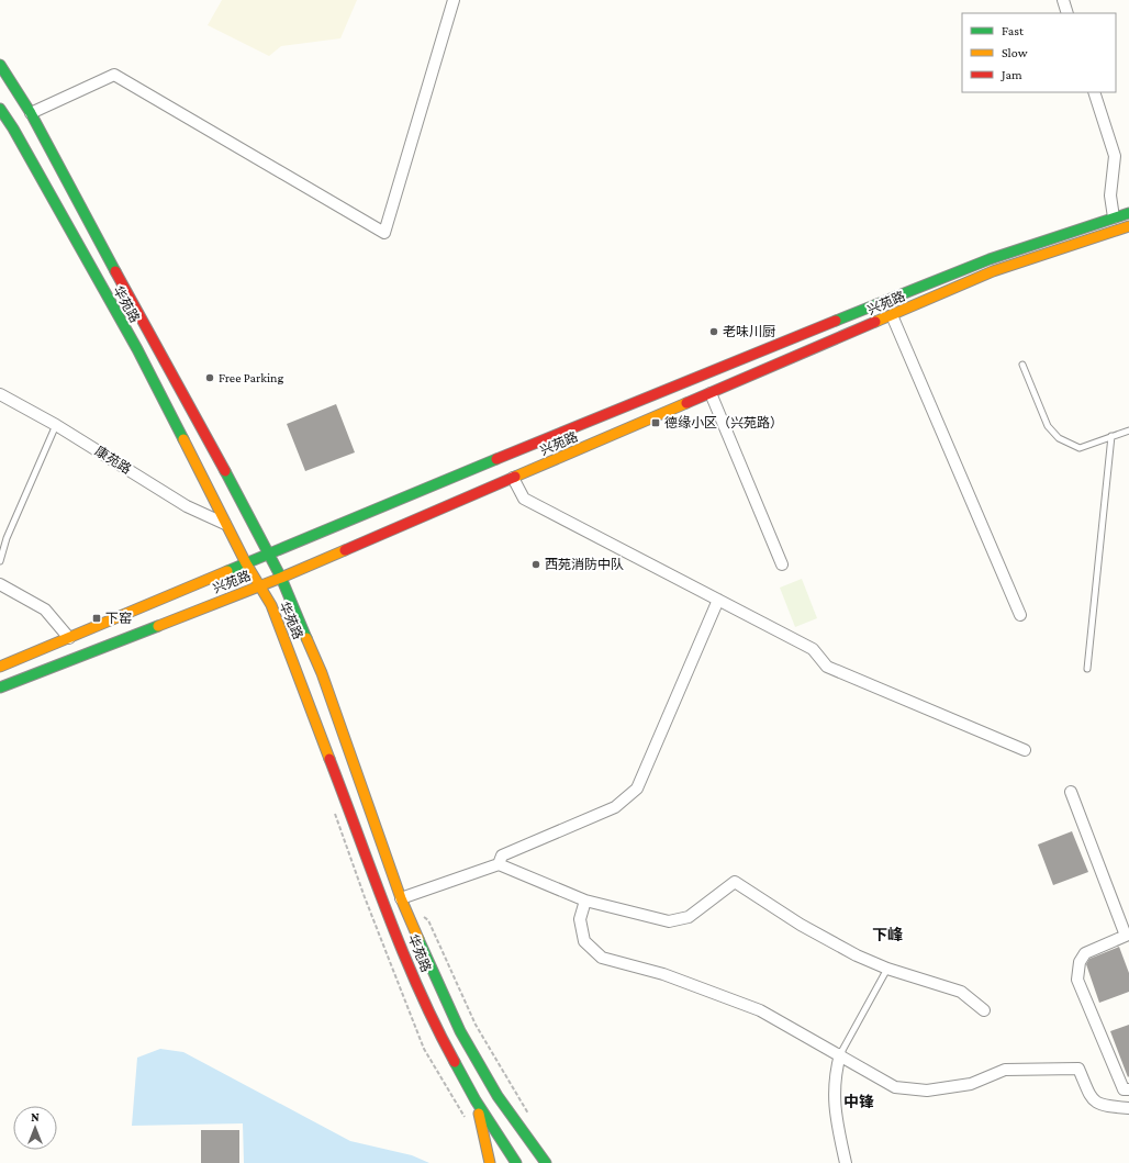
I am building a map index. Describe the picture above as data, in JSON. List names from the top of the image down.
{
  "streets": {
    "main road": ["兴苑路", "华苑路"],
    "street": ["康苑路"]
  },
  "crossings": [
    ["兴苑路", "华苑路"],
    ["华苑路", "康苑路"]
  ],
  "districts": ["下峰", "中锋"],
  "places": {
    "other": ["老味川厨", "Free Parking", "西苑消防中队"],
    "transit": ["德缘小区（兴苑路）", "下窑"]
  },
  "legend": ["Fast", "Slow", "Jam"],
  "north": "top"
}
